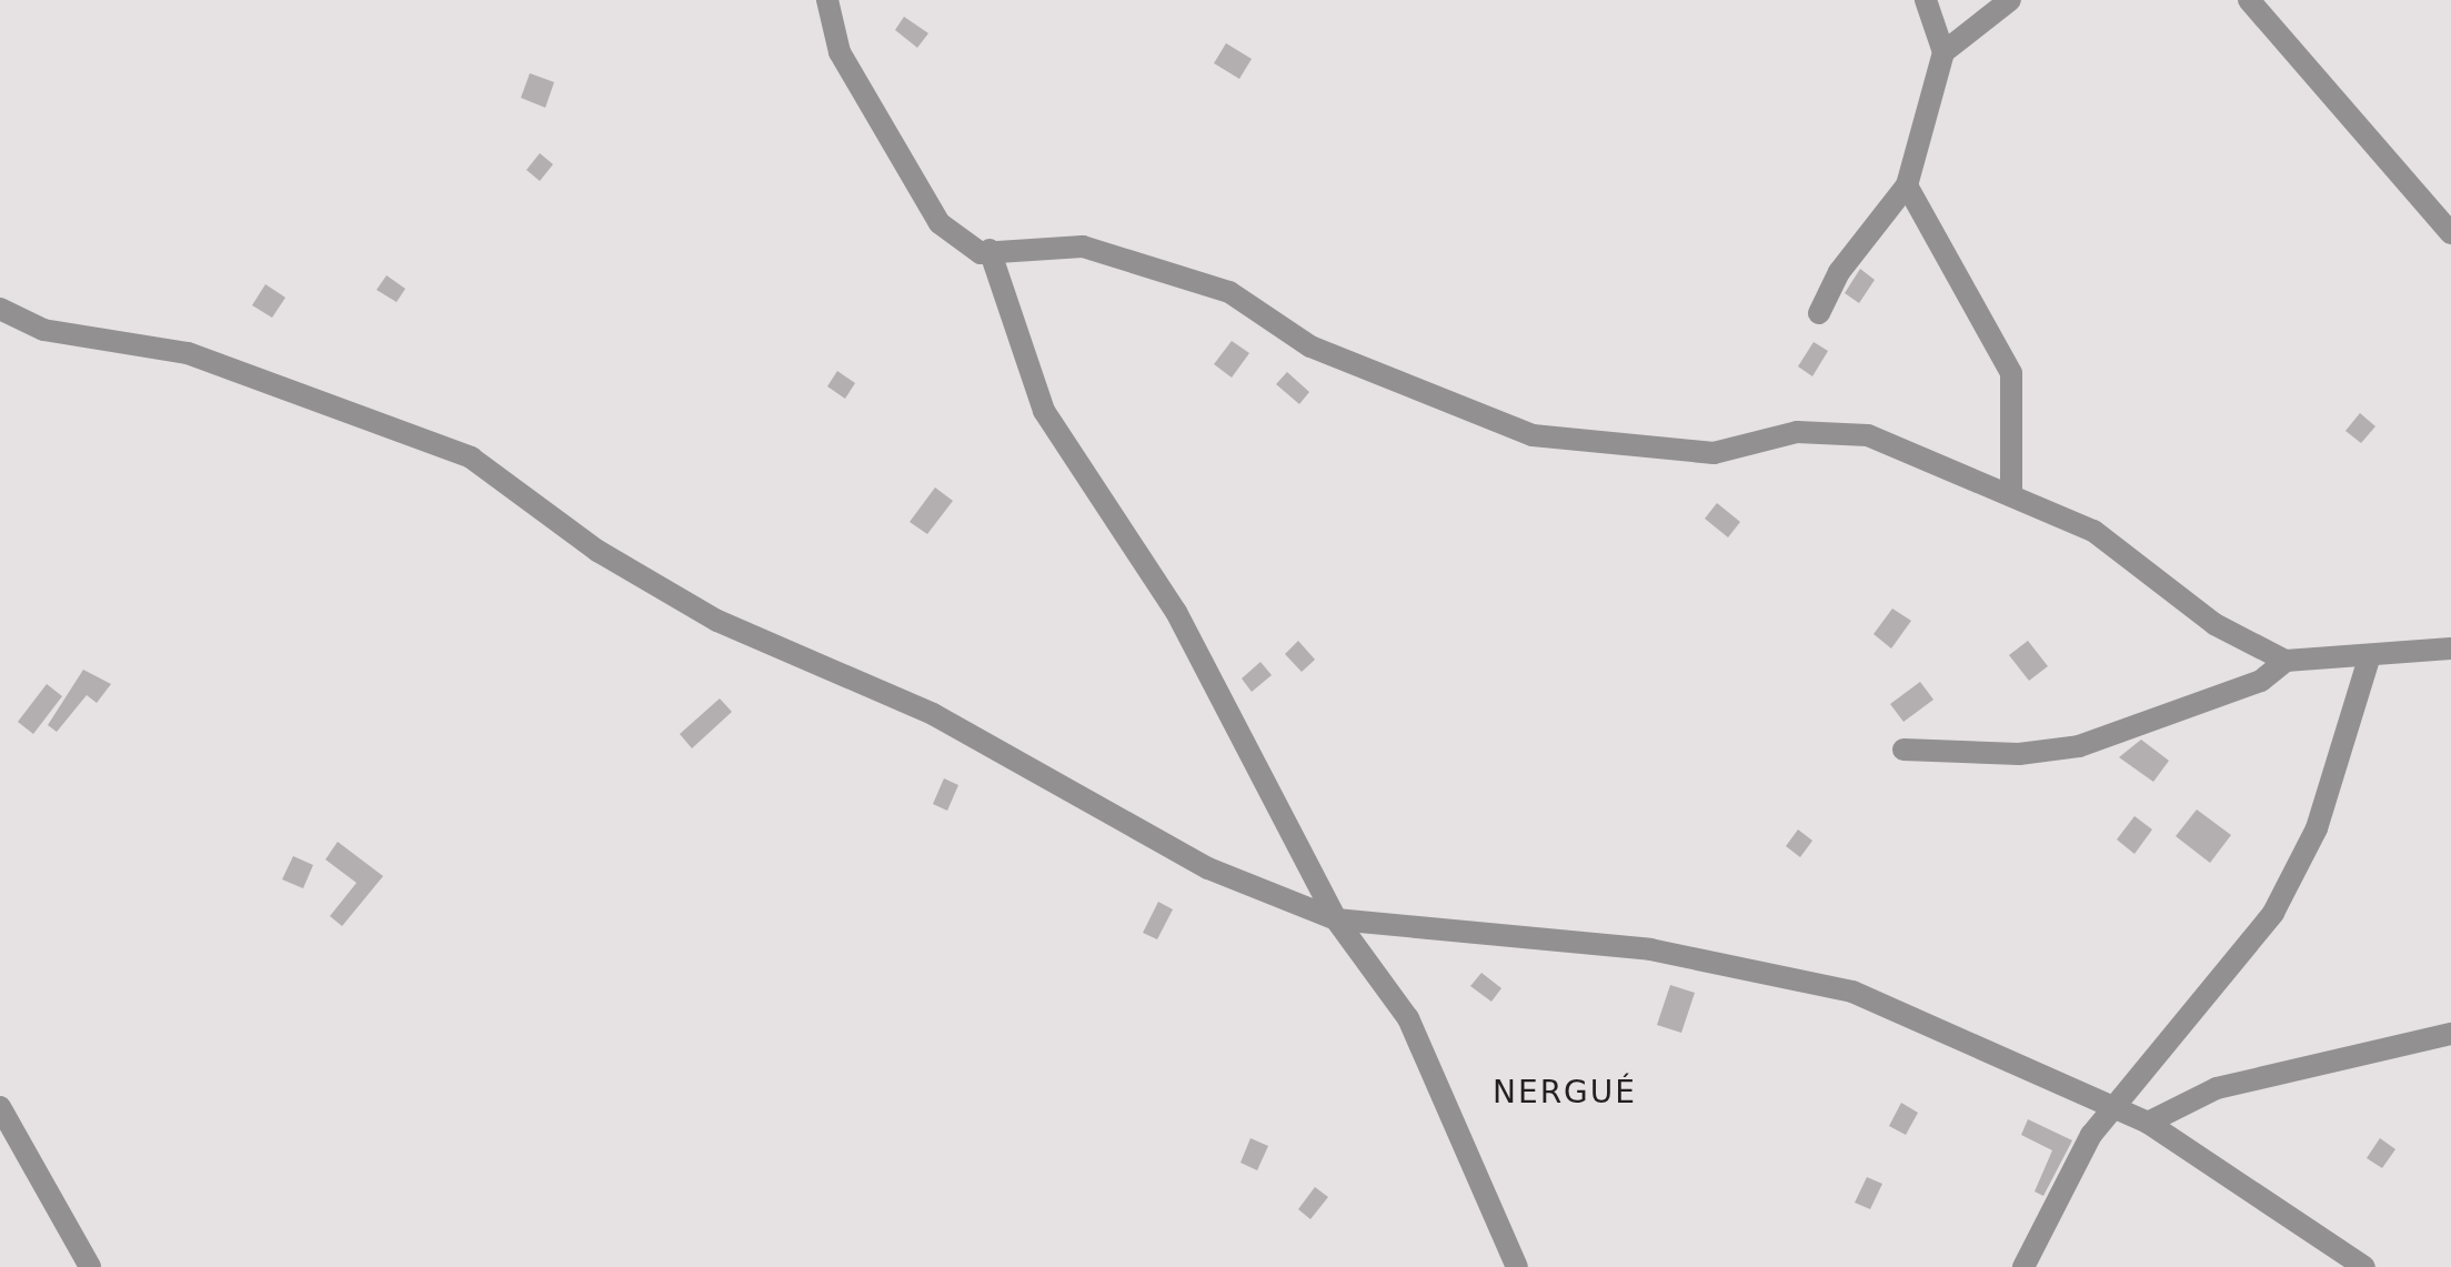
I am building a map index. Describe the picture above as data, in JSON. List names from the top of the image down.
{
  "districts": ["NERGUÉ"]
}
